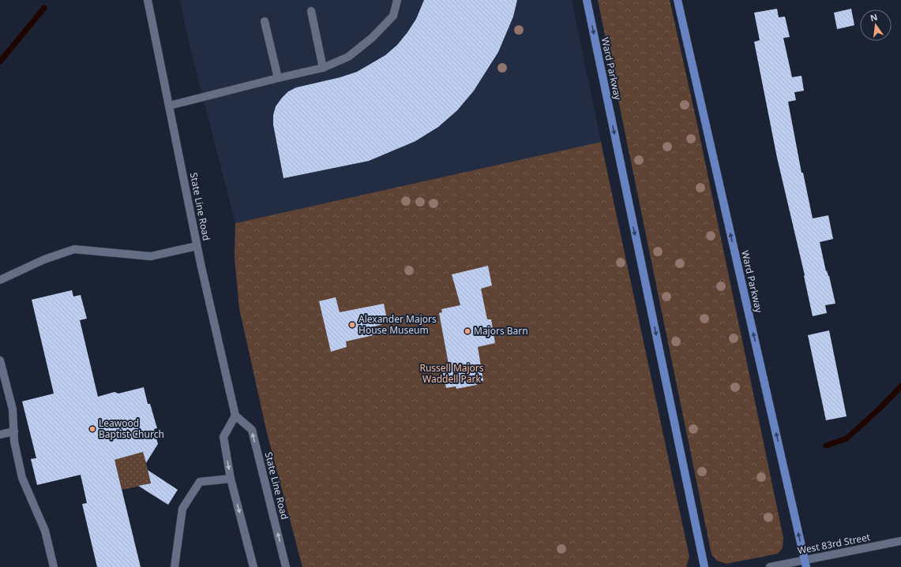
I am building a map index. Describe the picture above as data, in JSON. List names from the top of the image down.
{
  "streets": {
    "main road": ["Ward Parkway", "State Line Road", "West 83rd Street"]
  },
  "crossings": [
    ["Ward Parkway", "West 83rd Street"]
  ],
  "parks": ["Russell Majors Waddell Park"],
  "places": ["Alexander Majors House Museum", "Majors Barn", "Leawood Baptist Church"],
  "north": "top"
}
